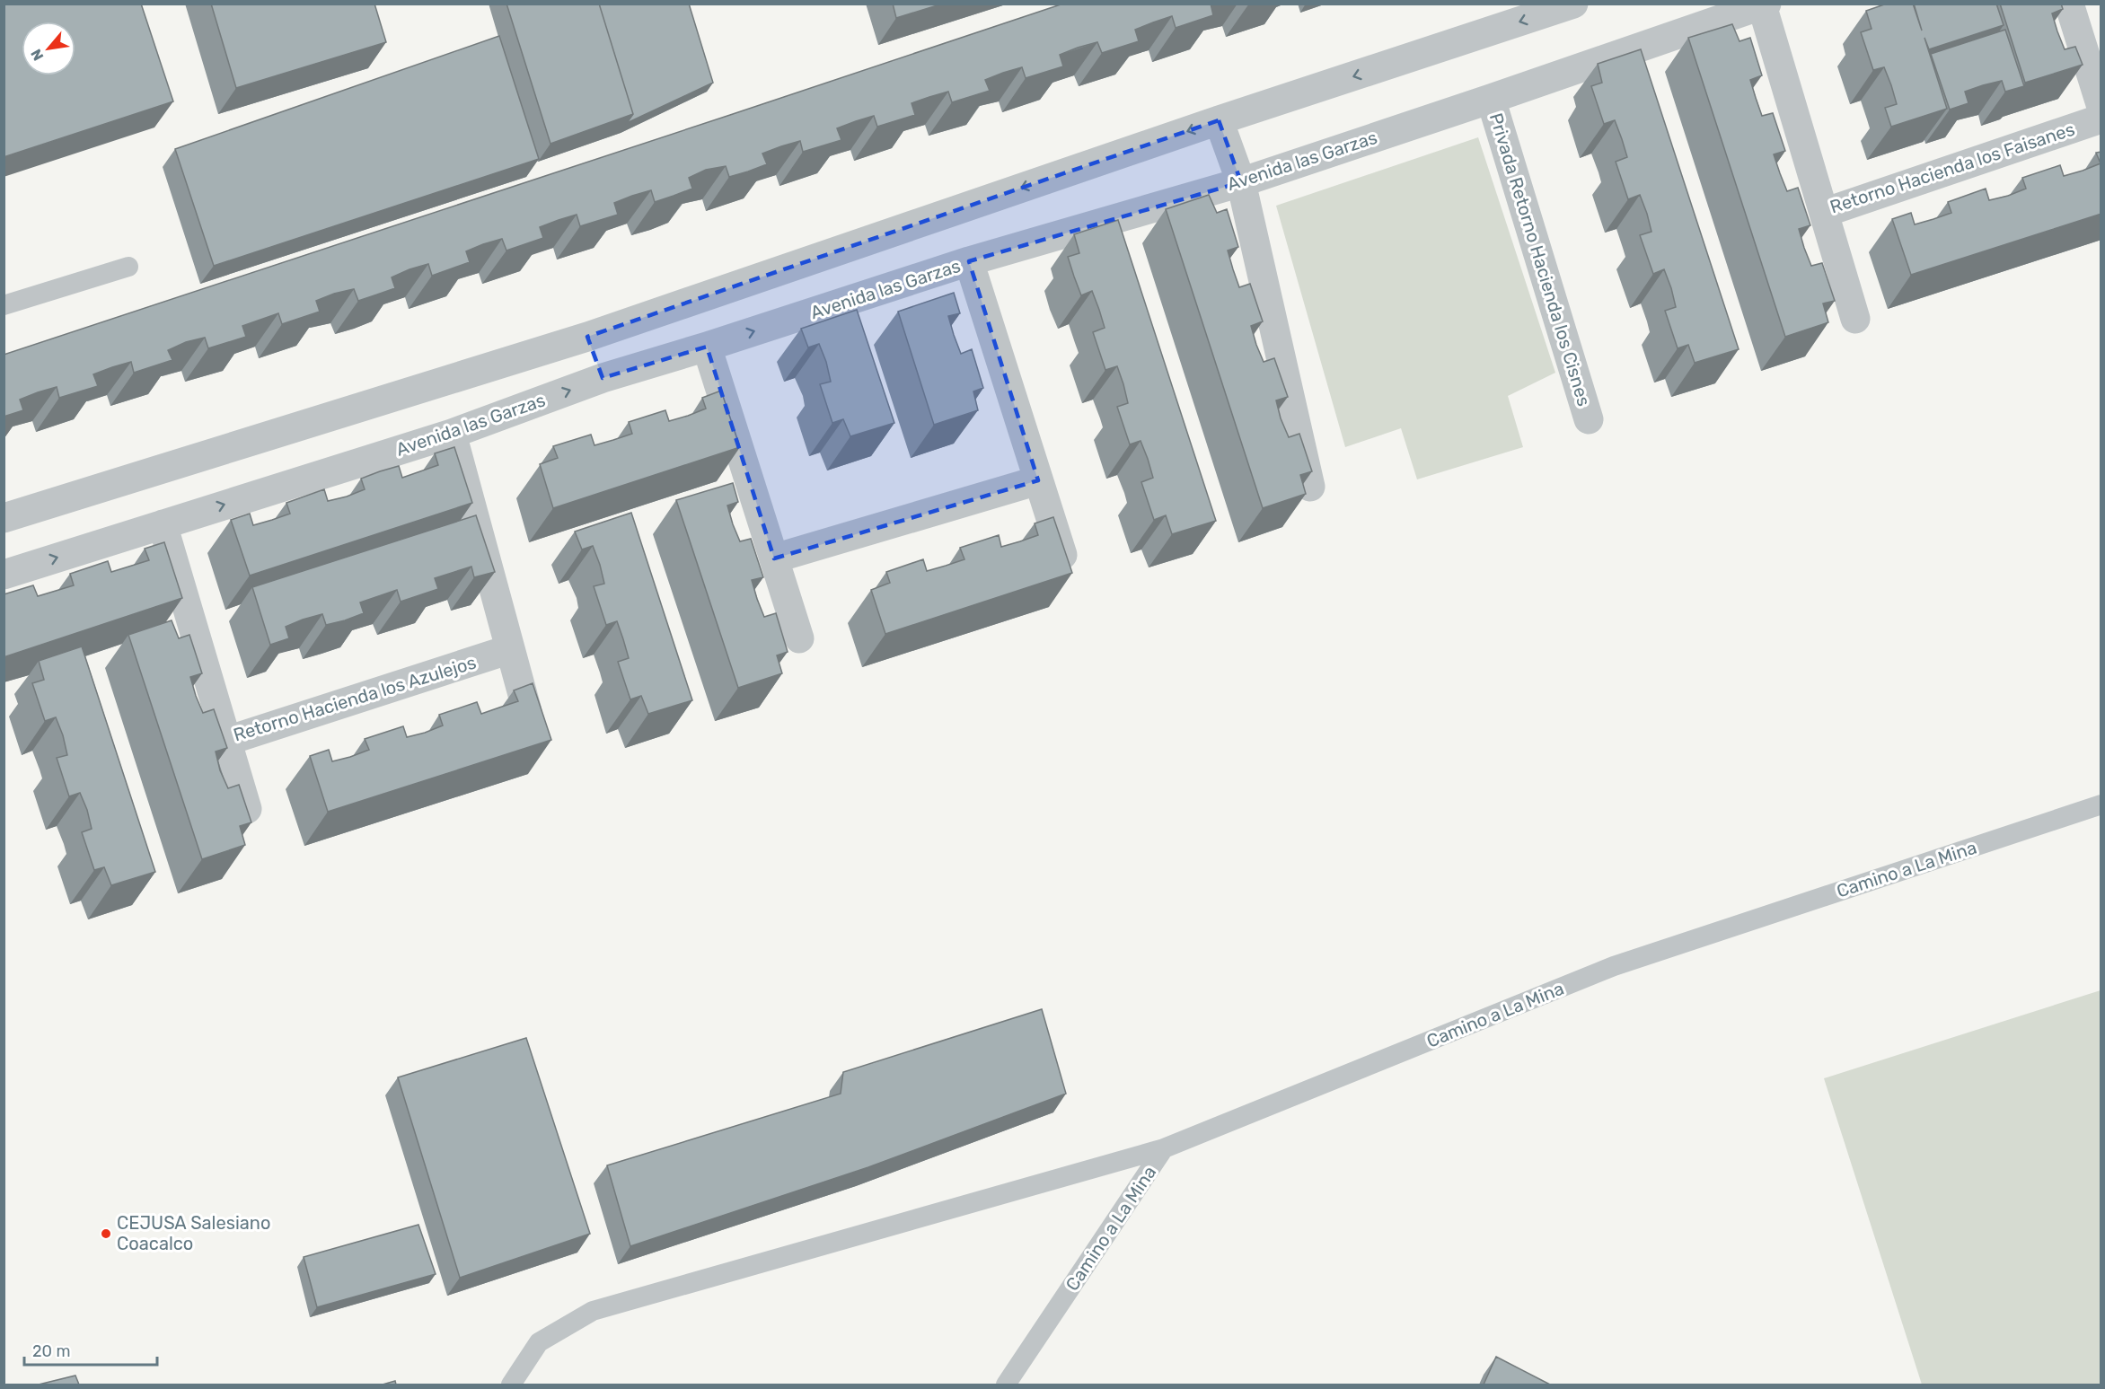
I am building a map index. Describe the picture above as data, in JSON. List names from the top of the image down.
{
  "streets": {
    "street": [
      "Avenida las Garzas",
      "Retorno Hacienda los Faisanes",
      "Privada Retorno Hacienda los Cisnes",
      "Retorno Hacienda los Azulejos"
    ],
    "lane": ["Camino a La Mina"]
  },
  "crossings": [
    ["Avenida las Garzas", "Retorno Hacienda los Faisanes"],
    ["Avenida las Garzas", "Privada Retorno Hacienda los Cisnes"],
    ["Avenida las Garzas", "Retorno Hacienda los Azulejos"]
  ],
  "places": ["CEJUSA Salesiano Coacalco"],
  "scale_bar": "20 m",
  "north": "bottom left"
}
